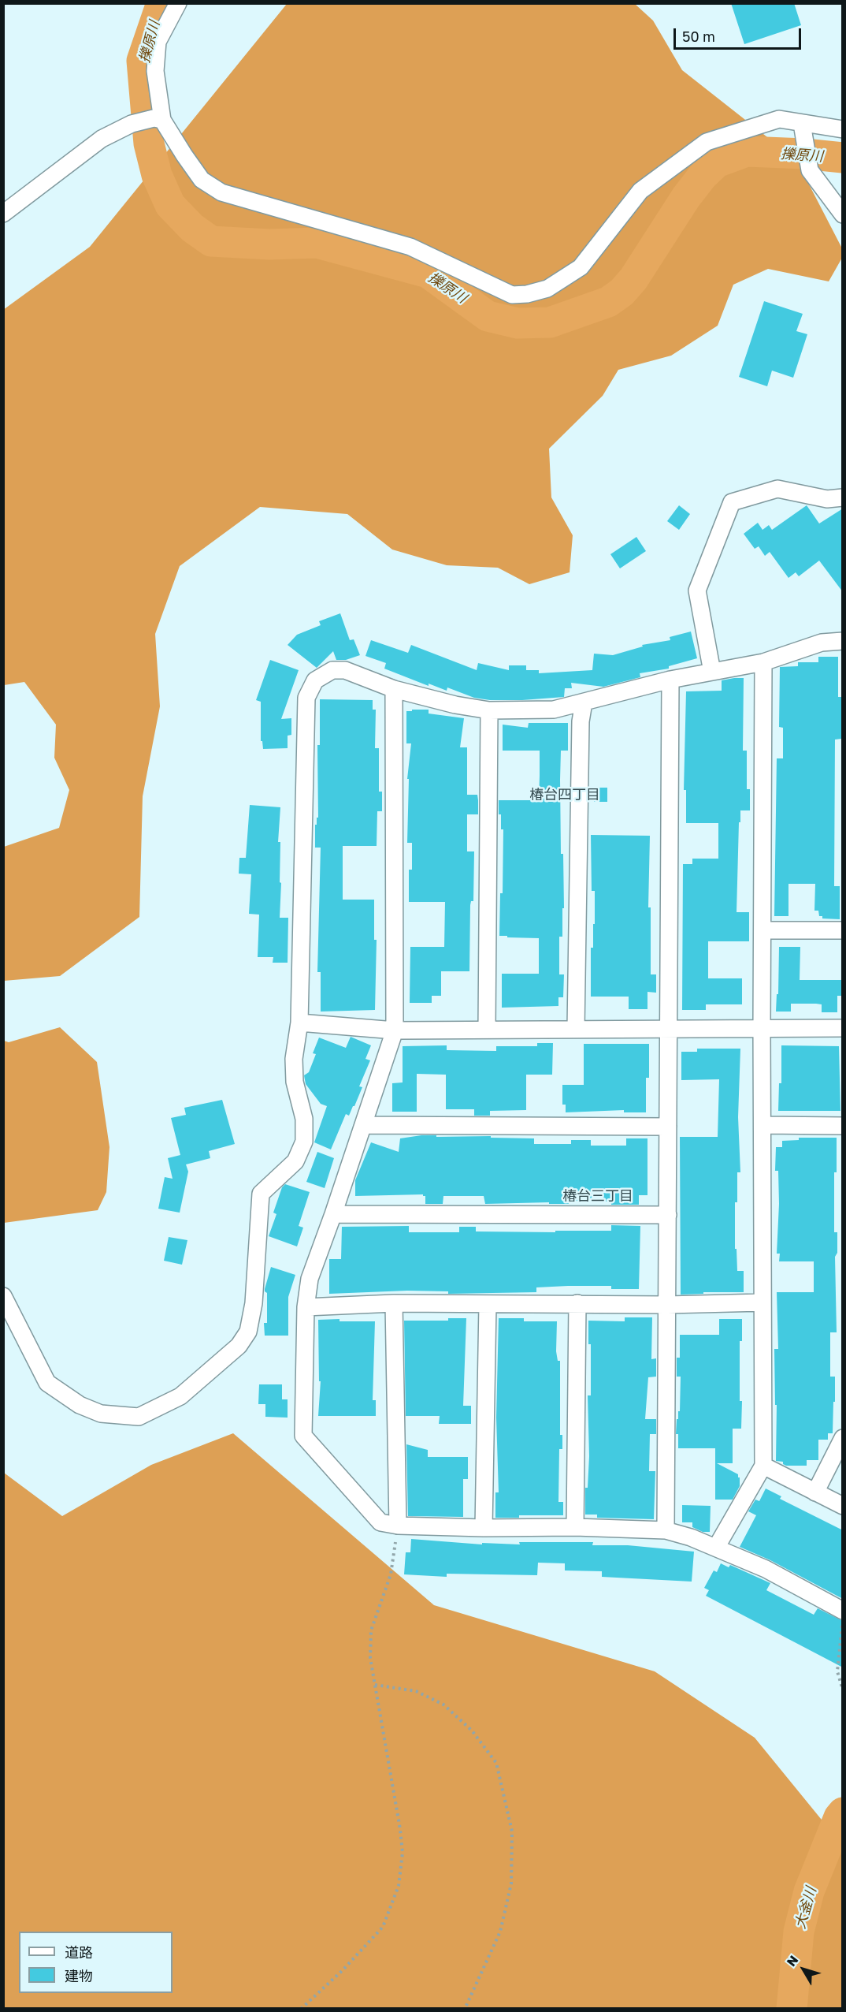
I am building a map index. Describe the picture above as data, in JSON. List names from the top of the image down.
{
  "districts": ["椿台四丁目", "椿台三丁目"],
  "water": ["擽原川", "大釜川"],
  "legend": ["道路", "建物"],
  "scale_bar": "50 m",
  "north": "top left"
}
